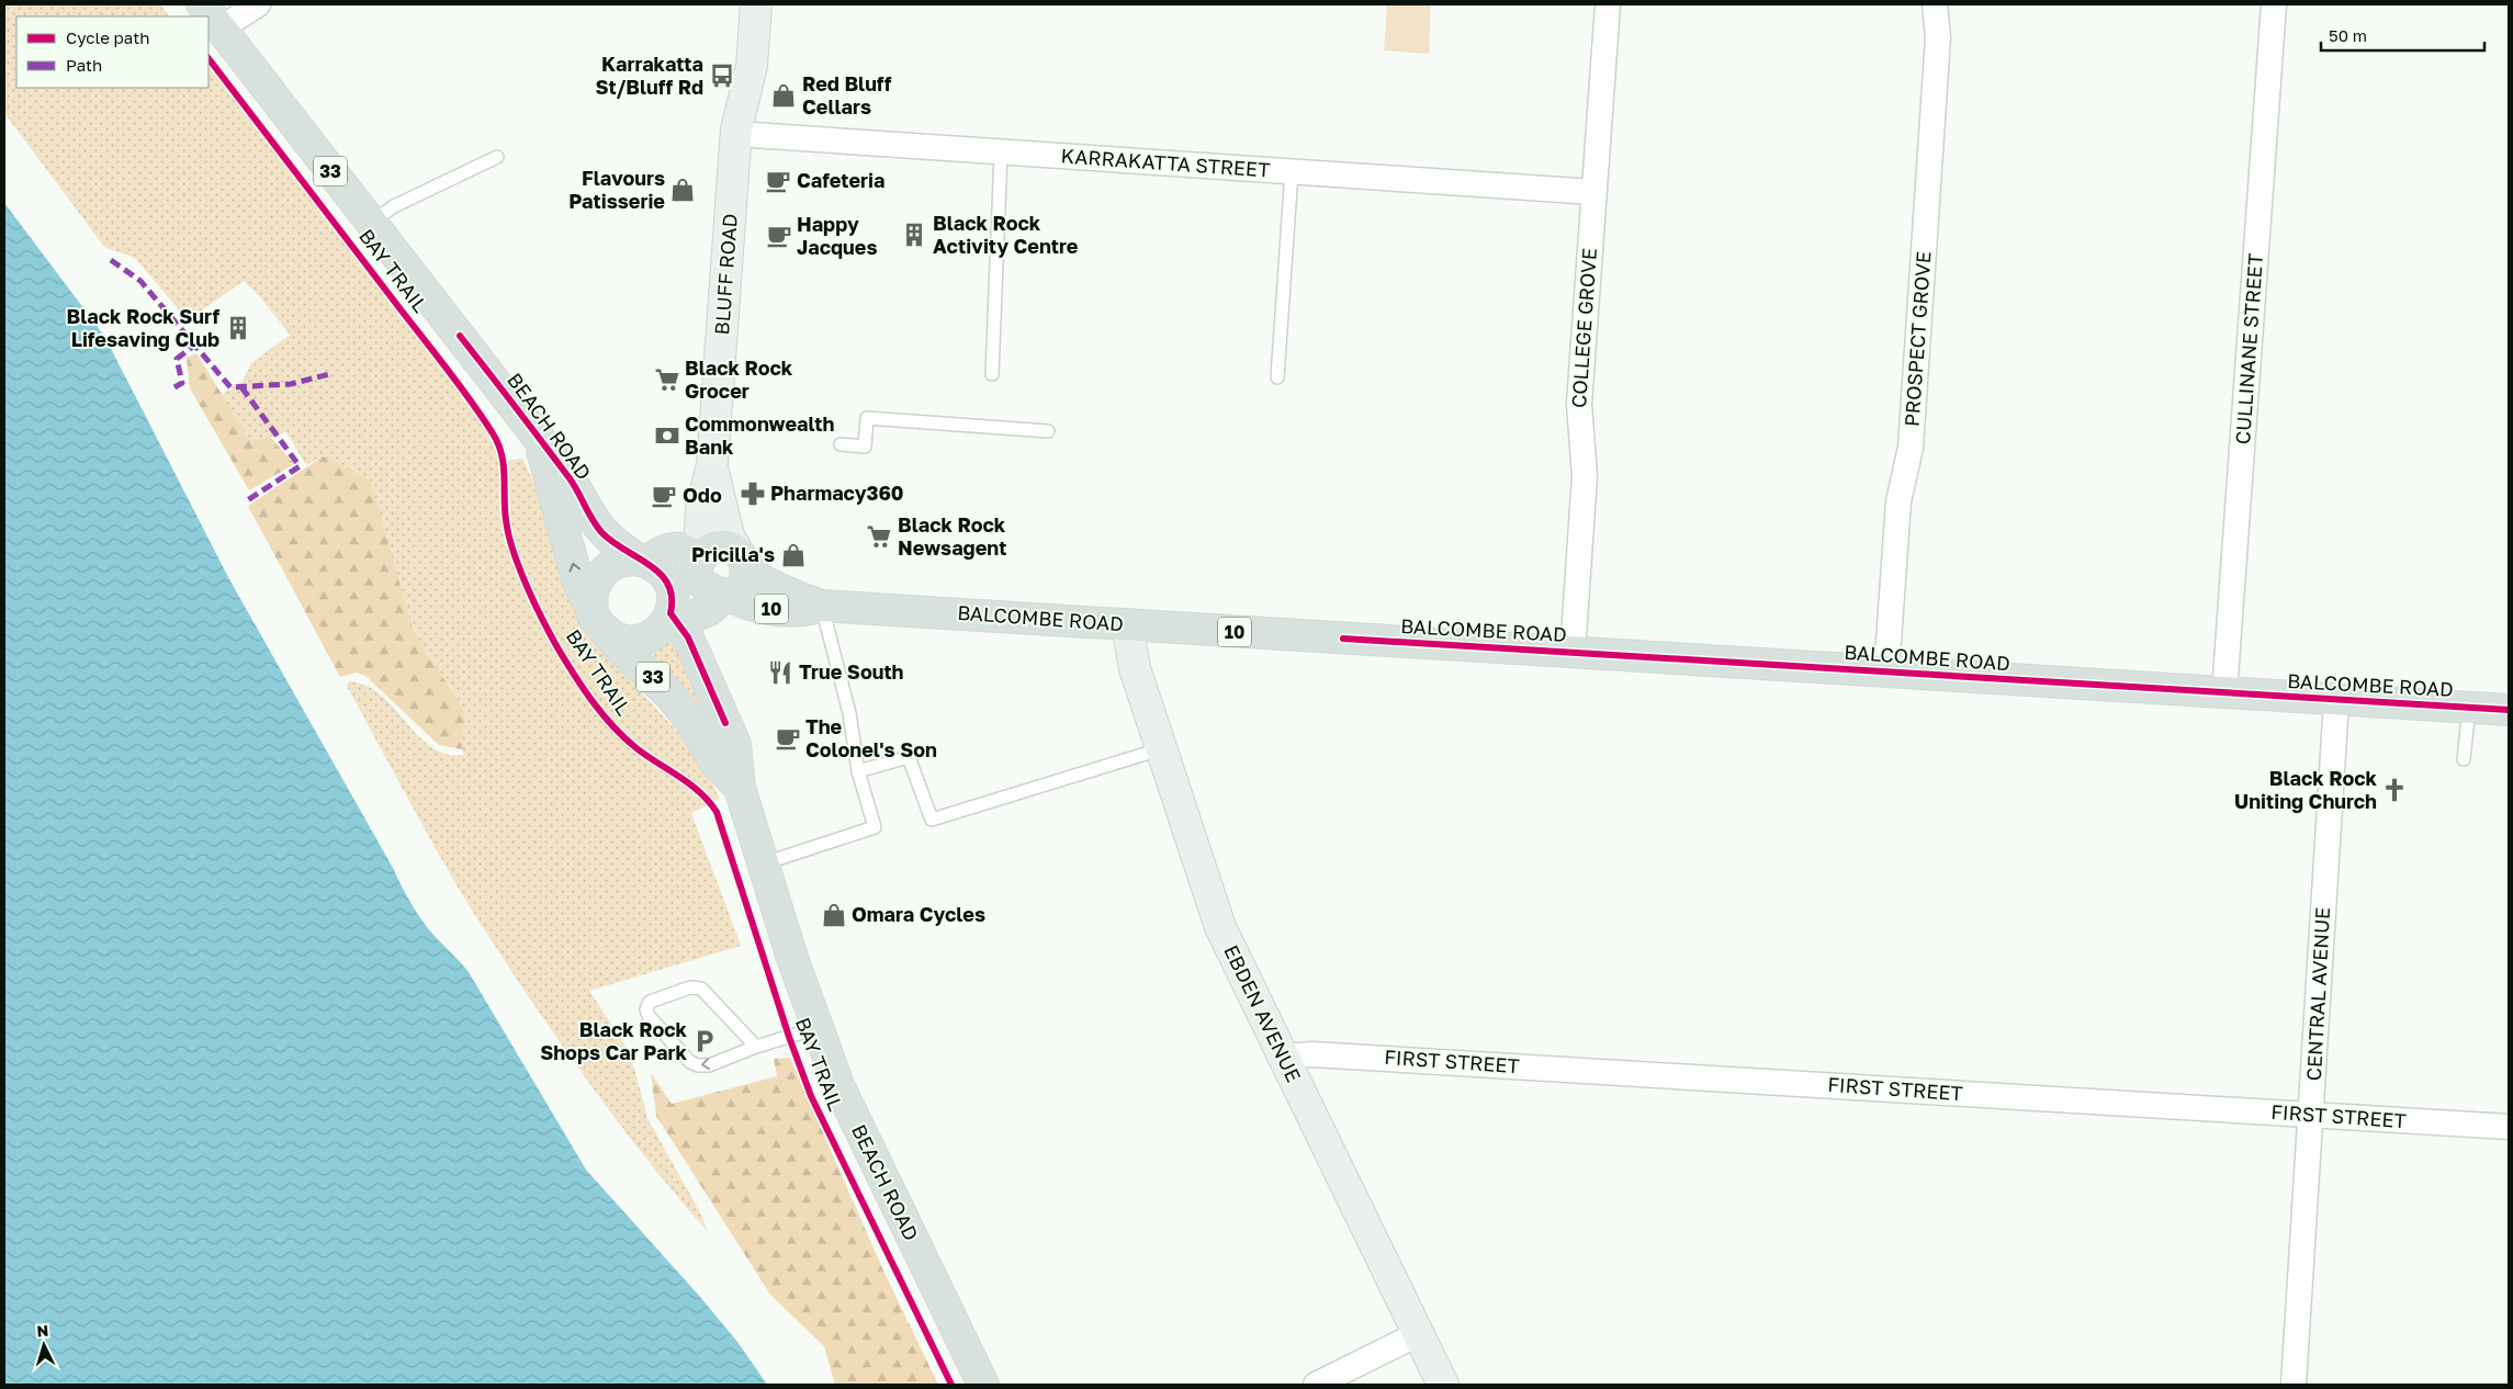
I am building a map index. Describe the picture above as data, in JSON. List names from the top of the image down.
{
  "streets": {
    "main road": [
      "33",
      "BEACH ROAD",
      "10",
      "BALCOMBE ROAD"
    ],
    "street": [
      "KARRAKATTA STREET",
      "BLUFF ROAD",
      "COLLEGE GROVE",
      "PROSPECT GROVE",
      "CULLINANE STREET",
      "CENTRAL AVENUE",
      "EBDEN AVENUE",
      "FIRST STREET"
    ],
    "cycle path": ["BAY TRAIL"]
  },
  "crossings": [
    ["KARRAKATTA STREET", "BLUFF ROAD"],
    ["KARRAKATTA STREET", "COLLEGE GROVE"],
    ["33", "BEACH ROAD"],
    ["33", "10"],
    ["BLUFF ROAD", "10"],
    ["BLUFF ROAD", "BALCOMBE ROAD"],
    ["COLLEGE GROVE", "BALCOMBE ROAD"],
    ["PROSPECT GROVE", "BALCOMBE ROAD"],
    ["CULLINANE STREET", "BALCOMBE ROAD"],
    ["BEACH ROAD", "10"],
    ["10", "BALCOMBE ROAD"],
    ["BALCOMBE ROAD", "CENTRAL AVENUE"],
    ["BALCOMBE ROAD", "EBDEN AVENUE"],
    ["CENTRAL AVENUE", "FIRST STREET"],
    ["EBDEN AVENUE", "FIRST STREET"]
  ],
  "places": {
    "bus stop": ["Karrakatta St/Bluff Rd"],
    "shop": [
      "Red Bluff Cellars",
      "Flavours Patisserie",
      "Pricilla's",
      "Omara Cycles"
    ],
    "cafe": [
      "Cafeteria",
      "Happy Jacques",
      "Odo",
      "The Colonel's Son"
    ],
    "building": ["Black Rock Activity Centre", "Black Rock Surf Lifesaving Club"],
    "supermarket": ["Black Rock Grocer", "Black Rock Newsagent"],
    "bank": ["Commonwealth Bank"],
    "pharmacy": ["Pharmacy360"],
    "restaurant": ["True South"],
    "church": ["Black Rock Uniting Church"],
    "parking": ["Black Rock Shops Car Park"]
  },
  "legend": ["Cycle path", "Path"],
  "scale_bar": "50 m",
  "north": "top"
}
